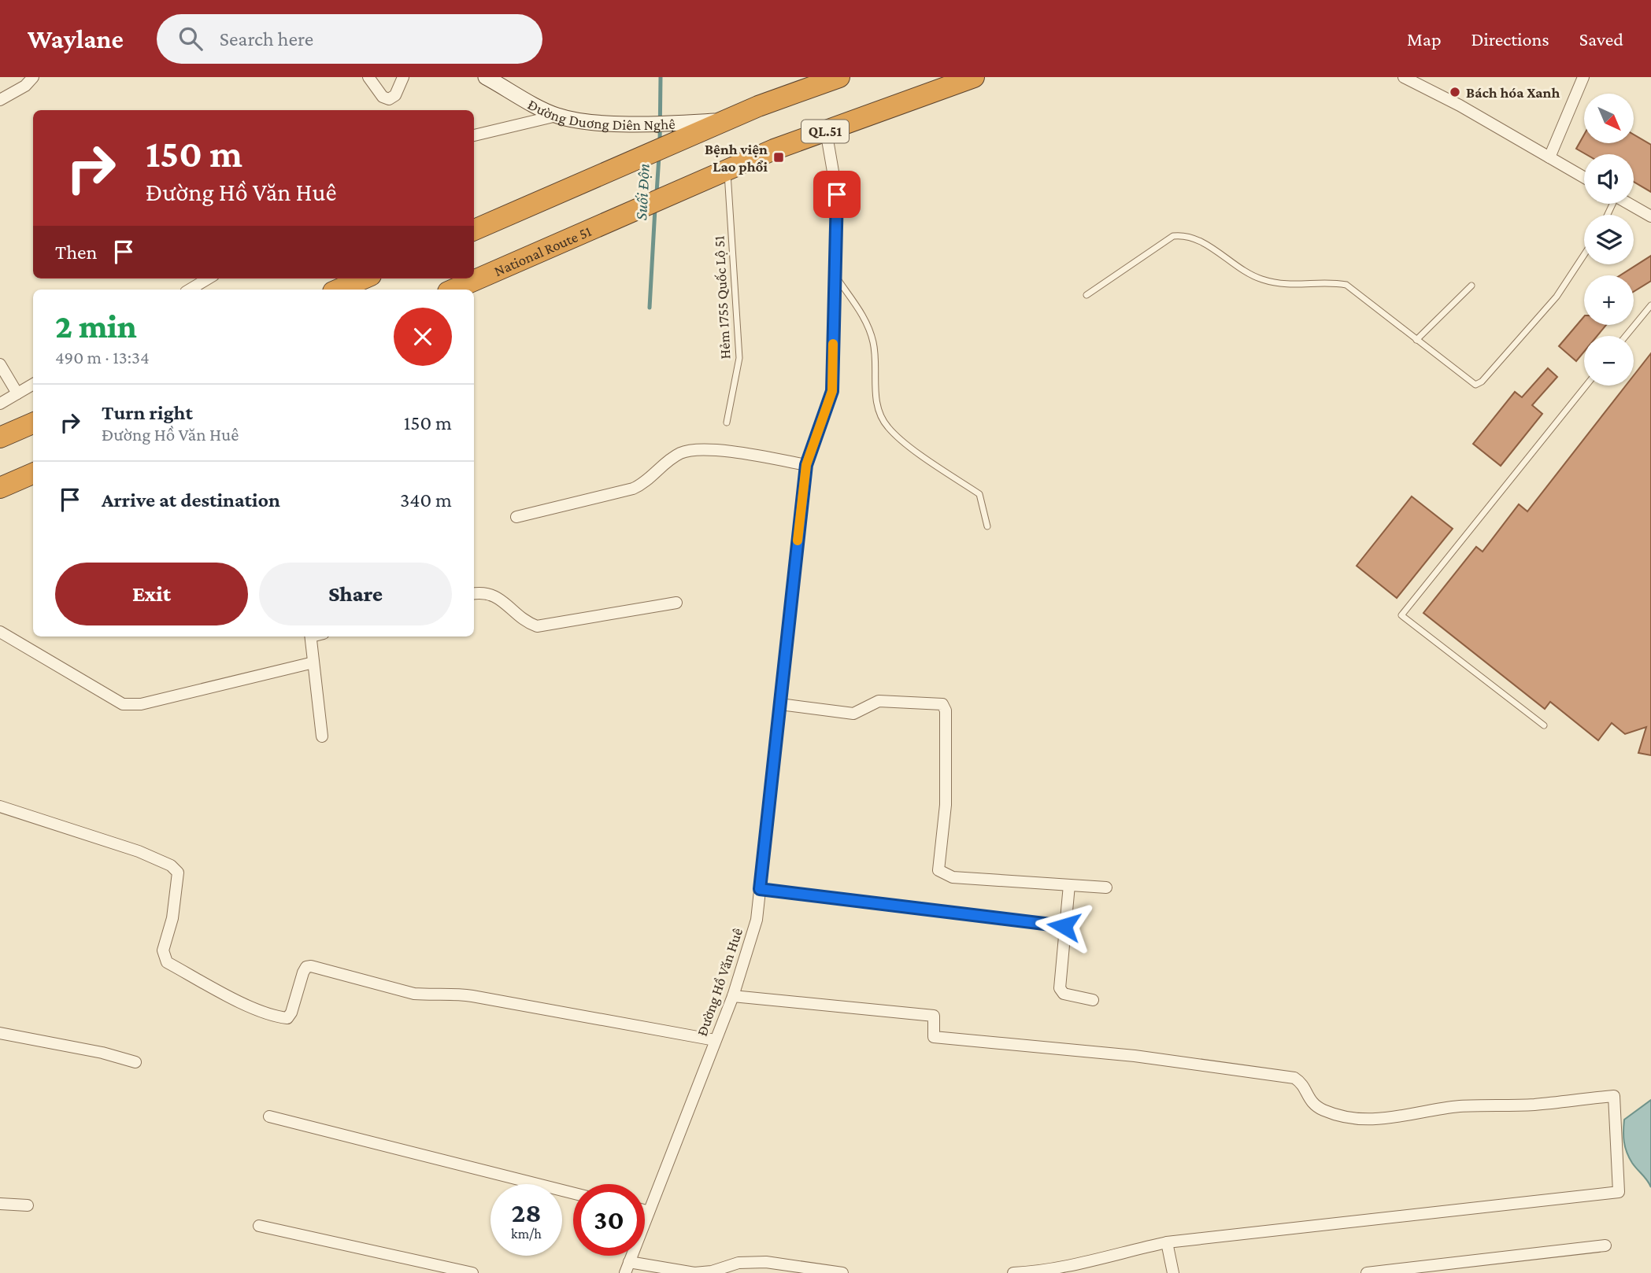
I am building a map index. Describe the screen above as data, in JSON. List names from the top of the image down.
{
  "streets": {
    "highway": ["QL.51", "National Route 51"],
    "street": ["Đường Duơng Diên Nghệ", "Đường Hồ Văn Huê"],
    "lane": ["Hẻm 1755 Quốc Lộ 51"]
  },
  "crossings": [
    ["QL.51", "National Route 51"],
    ["QL.51", "Hẻm 1755 Quốc Lộ 51"],
    ["QL.51", "Đường Hồ Văn Huê"],
    ["National Route 51", "Hẻm 1755 Quốc Lộ 51"]
  ],
  "water": ["Suối Độn"],
  "places": {
    "other": ["Bách hóa Xanh"],
    "transit": ["Bệnh viện Lao phổi"]
  },
  "north": "bottom right",
  "page": {
    "header": "Waylane",
    "search": "Search here",
    "nav": ["Map", "Directions", "Saved"],
    "map_buttons": ["+", "−"],
    "turn": ["150 m", "Đường Hồ Văn Huê"],
    "then": "Then",
    "heading": ["2 min", "490 m · 13:34"],
    "list": [
      {
        "name": "Turn right",
        "note": "Đường Hồ Văn Huê",
        "value": "150 m"
      },
      {
        "name": "Arrive at destination",
        "value": "340 m"
      }
    ],
    "buttons": ["Exit", "Share"],
    "speed": "28 km/h",
    "limit": "30"
  }
}
